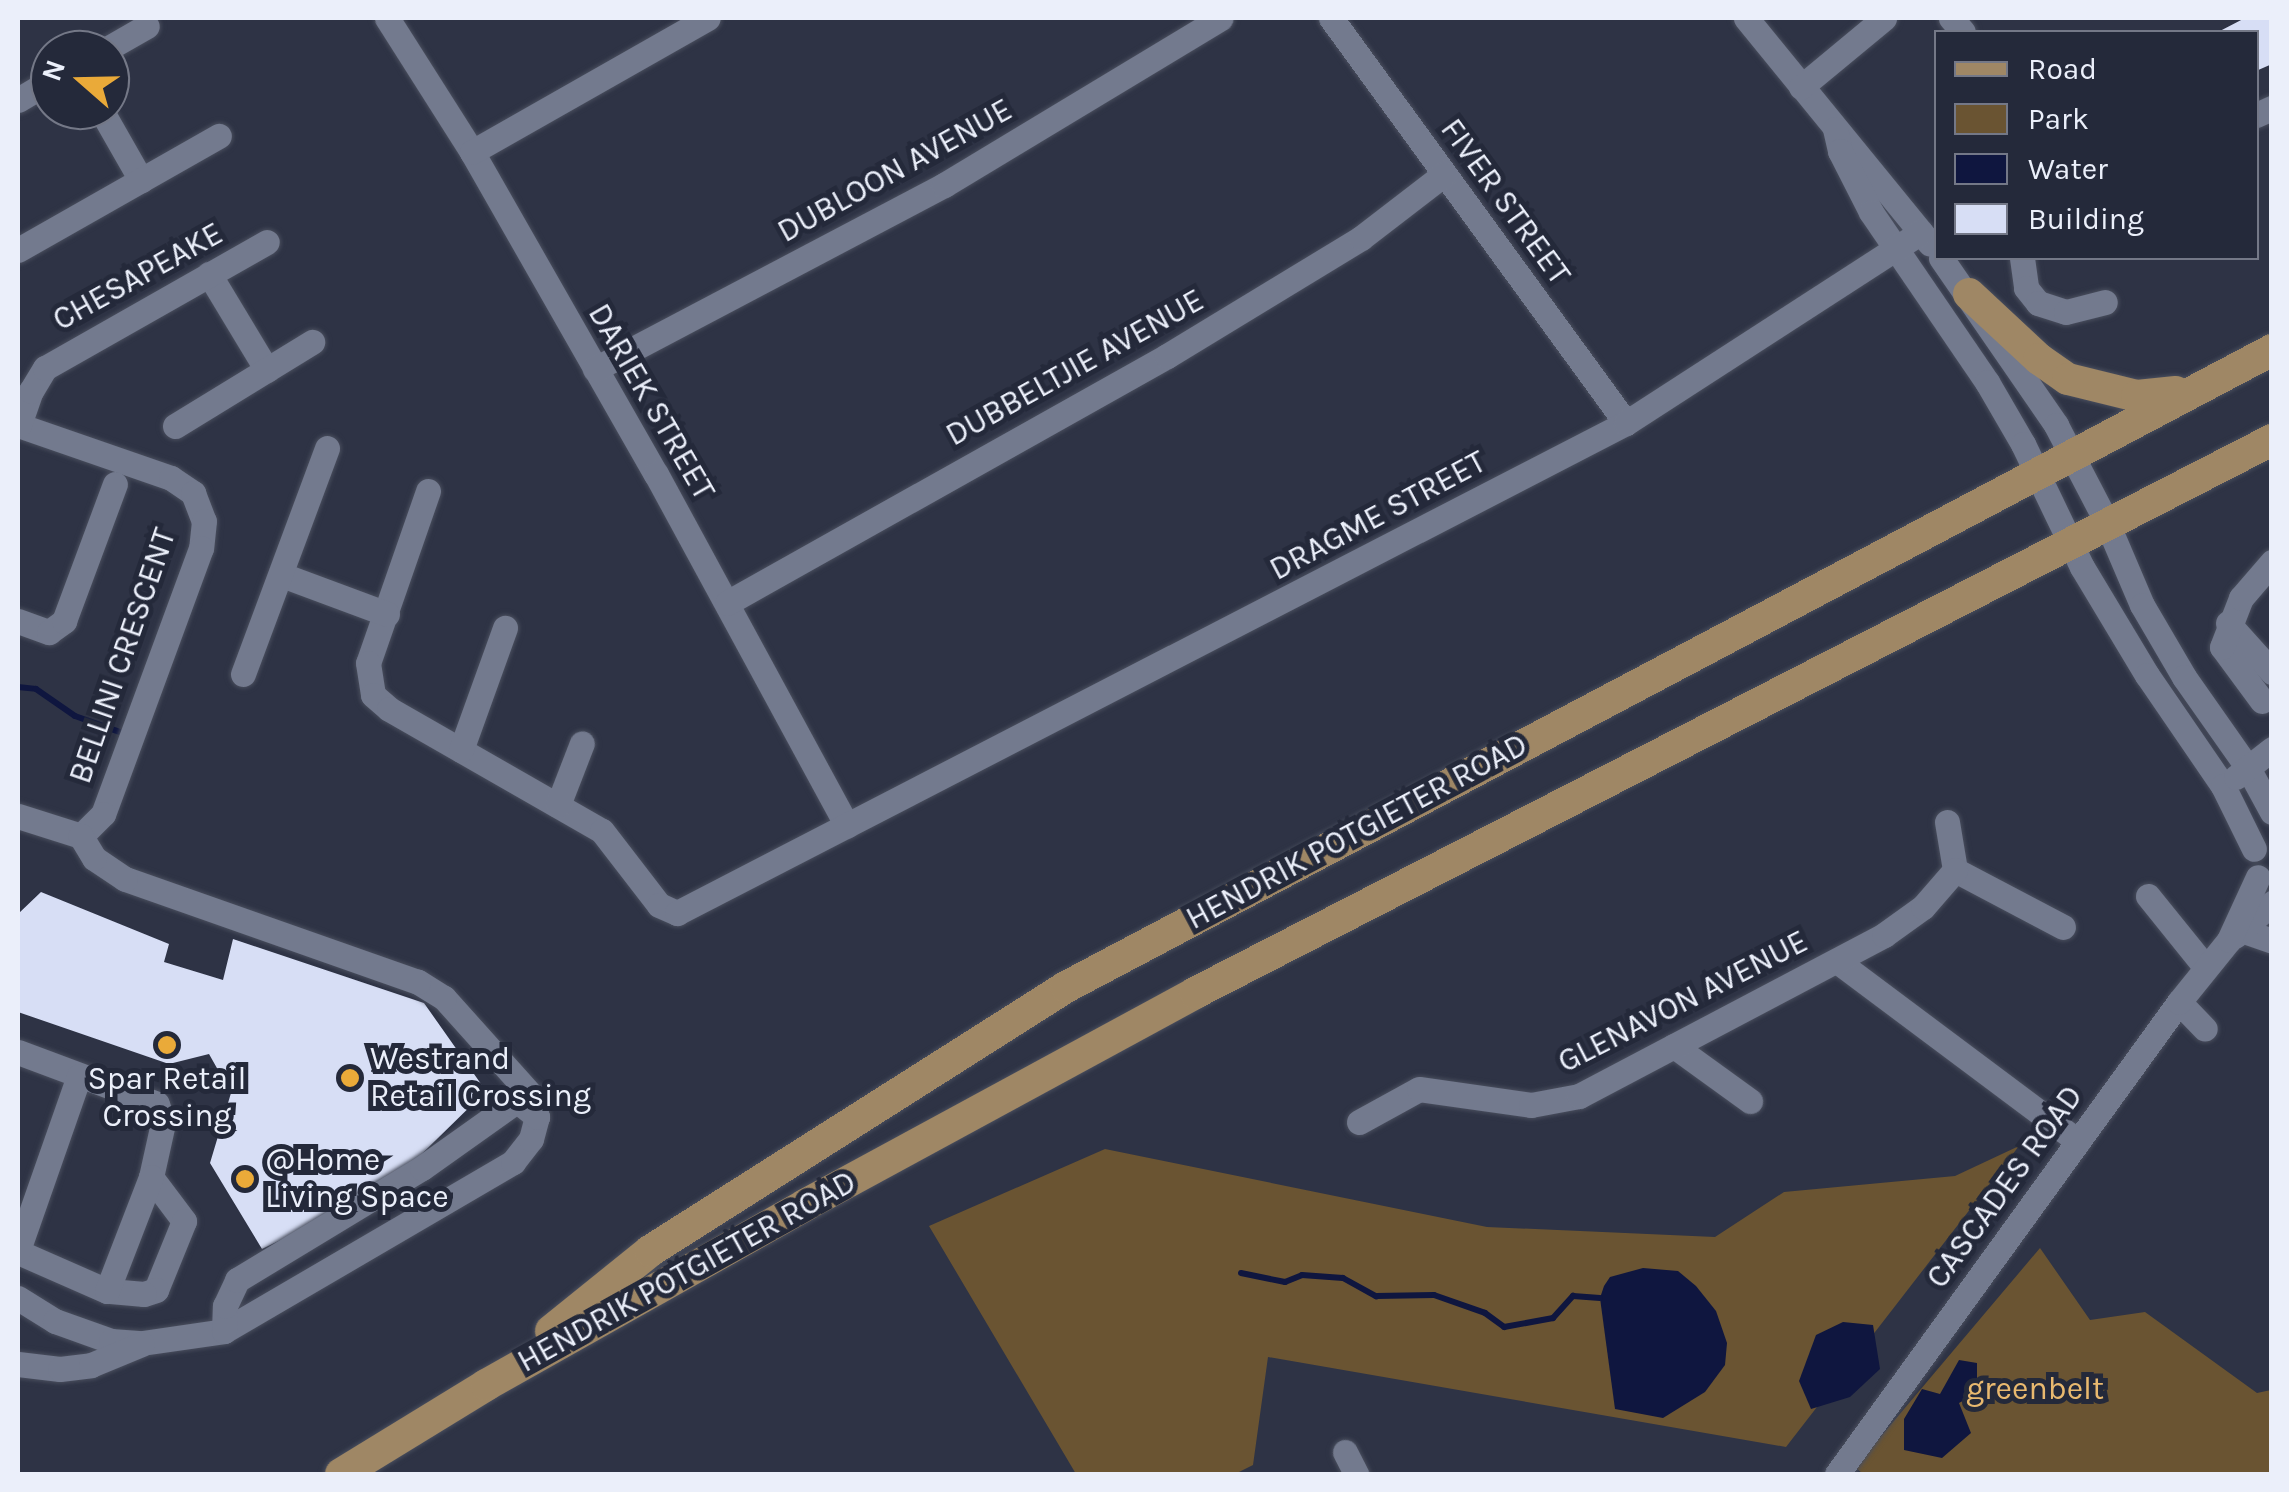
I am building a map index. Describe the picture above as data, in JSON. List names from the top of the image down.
{
  "streets": {
    "main road": ["HENDRIK POTGIETER ROAD"],
    "street": [
      "DUBLOON AVENUE",
      "FIVER STREET",
      "CHESAPEAKE",
      "DUBBELTJIE AVENUE",
      "DARIEK STREET",
      "DRAGME STREET",
      "BELLINI CRESCENT",
      "GLENAVON AVENUE",
      "CASCADES ROAD"
    ]
  },
  "crossings": [
    ["DUBLOON AVENUE", "DARIEK STREET"],
    ["FIVER STREET", "DUBBELTJIE AVENUE"],
    ["FIVER STREET", "DRAGME STREET"],
    ["CHESAPEAKE", "BELLINI CRESCENT"],
    ["DUBBELTJIE AVENUE", "DARIEK STREET"],
    ["DARIEK STREET", "DRAGME STREET"]
  ],
  "parks": ["greenbelt"],
  "places": ["Spar Retail Crossing", "Westrand Retail Crossing", "@Home Living Space"],
  "legend": [
    "Road",
    "Park",
    "Water",
    "Building"
  ],
  "north": "left"
}
